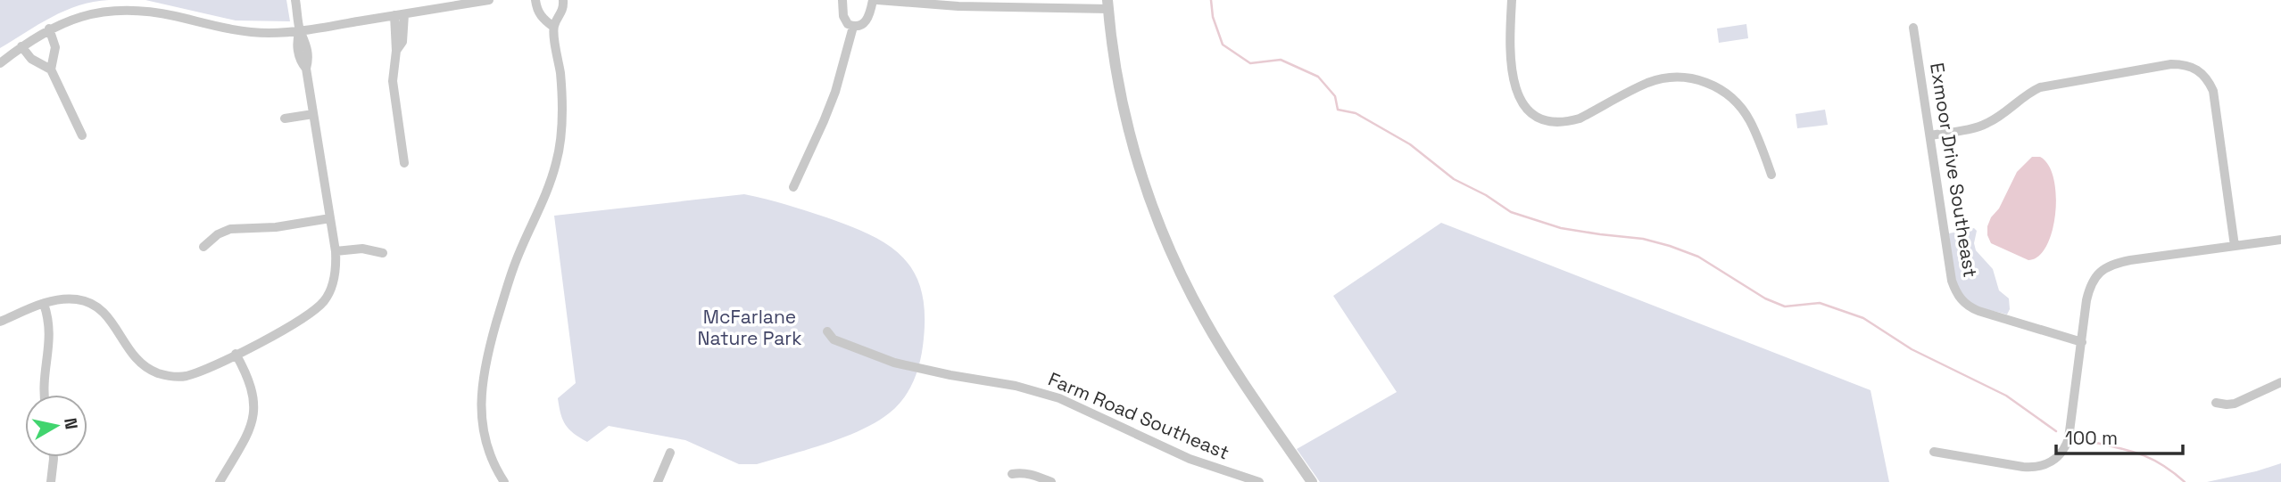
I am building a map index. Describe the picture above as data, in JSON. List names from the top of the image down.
{
  "streets": {
    "street": ["Exmoor Drive Southeast", "Farm Road Southeast"]
  },
  "parks": ["McFarlane Nature Park"],
  "scale_bar": "100 m",
  "north": "right"
}
